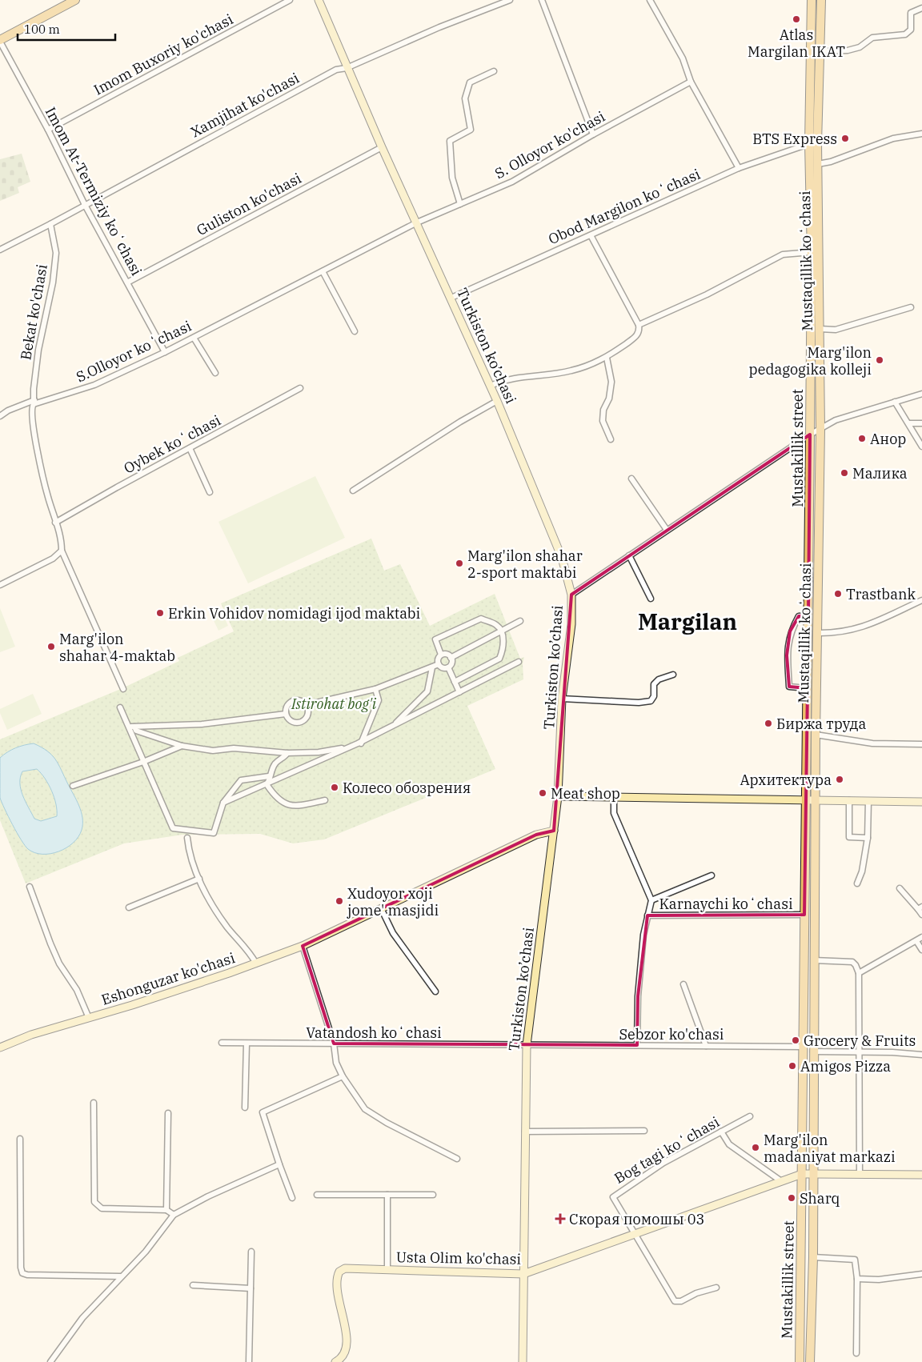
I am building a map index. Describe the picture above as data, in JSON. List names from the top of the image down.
{
  "streets": {
    "main road": [
      "Mustaqillik koʻchasi",
      "Turkiston ko’chasi",
      "Mustakillik street",
      "Eshonguzar ko'chasi",
      "Usta Olim ko'chasi"
    ],
    "street": [
      "Imom Buxoriy ko'chasi",
      "Xamjihat ko'chasi",
      "S. Olloyor ko'chasi",
      "Imom At-Termiziy koʻchasi",
      "Guliston ko'chasi",
      "Obod Margilon koʻchasi",
      "Bekat ko'chasi",
      "S.Olloyor koʻchasi",
      "Oybek koʻchasi",
      "Karnaychi koʻchasi",
      "Vatandosh koʻchasi",
      "Sebzor ko'chasi",
      "Bog tagi koʻchasi"
    ]
  },
  "crossings": [
    ["Imom Buxoriy ko'chasi", "Imom At-Termiziy koʻchasi"],
    ["Xamjihat ko'chasi", "Imom At-Termiziy koʻchasi"],
    ["Xamjihat ko'chasi", "Bekat ko'chasi"],
    ["Xamjihat ko'chasi", "Turkiston ko’chasi"],
    ["S. Olloyor ko'chasi", "Turkiston ko’chasi"],
    ["S. Olloyor ko'chasi", "S.Olloyor koʻchasi"],
    ["Imom At-Termiziy koʻchasi", "Guliston ko'chasi"],
    ["Imom At-Termiziy koʻchasi", "S.Olloyor koʻchasi"],
    ["Guliston ko'chasi", "Turkiston ko’chasi"],
    ["Obod Margilon koʻchasi", "Mustaqillik koʻchasi"],
    ["Obod Margilon koʻchasi", "Turkiston ko’chasi"],
    ["Obod Margilon koʻchasi", "Mustakillik street"],
    ["Mustaqillik koʻchasi", "Mustakillik street"],
    ["Mustaqillik koʻchasi", "Usta Olim ko'chasi"],
    ["Bekat ko'chasi", "S.Olloyor koʻchasi"],
    ["Turkiston ko’chasi", "S.Olloyor koʻchasi"],
    ["Turkiston ko’chasi", "Eshonguzar ko'chasi"],
    ["Turkiston ko’chasi", "Vatandosh koʻchasi"],
    ["Turkiston ko’chasi", "Usta Olim ko'chasi"],
    ["Mustakillik street", "Usta Olim ko'chasi"],
    ["Karnaychi koʻchasi", "Sebzor ko'chasi"],
    ["Vatandosh koʻchasi", "Sebzor ko'chasi"],
    ["Bog tagi koʻchasi", "Usta Olim ko'chasi"]
  ],
  "districts": ["Margilan"],
  "parks": ["Istirohat bog'i"],
  "places": {
    "other": [
      "Atlas Margilan IKAT",
      "BTS Express",
      "Marg'ilon pedagogika kolleji",
      "Анор",
      "Малика",
      "Marg'ilon shahar 2-sport maktabi",
      "Trastbank",
      "Erkin Vohidov nomidagi ijod maktabi",
      "Marg'ilon shahar 4-maktab",
      "Биржа труда",
      "Архитектура",
      "Колесо обозрения",
      "Meat shop",
      "Xudoyor xoji jome' masjidi",
      "Grocery & Fruits",
      "Amigos Pizza",
      "Marg'ilon madaniyat markazi",
      "Sharq"
    ],
    "health": ["Скорая помошы 03"]
  },
  "scale_bar": "100 m"
}
